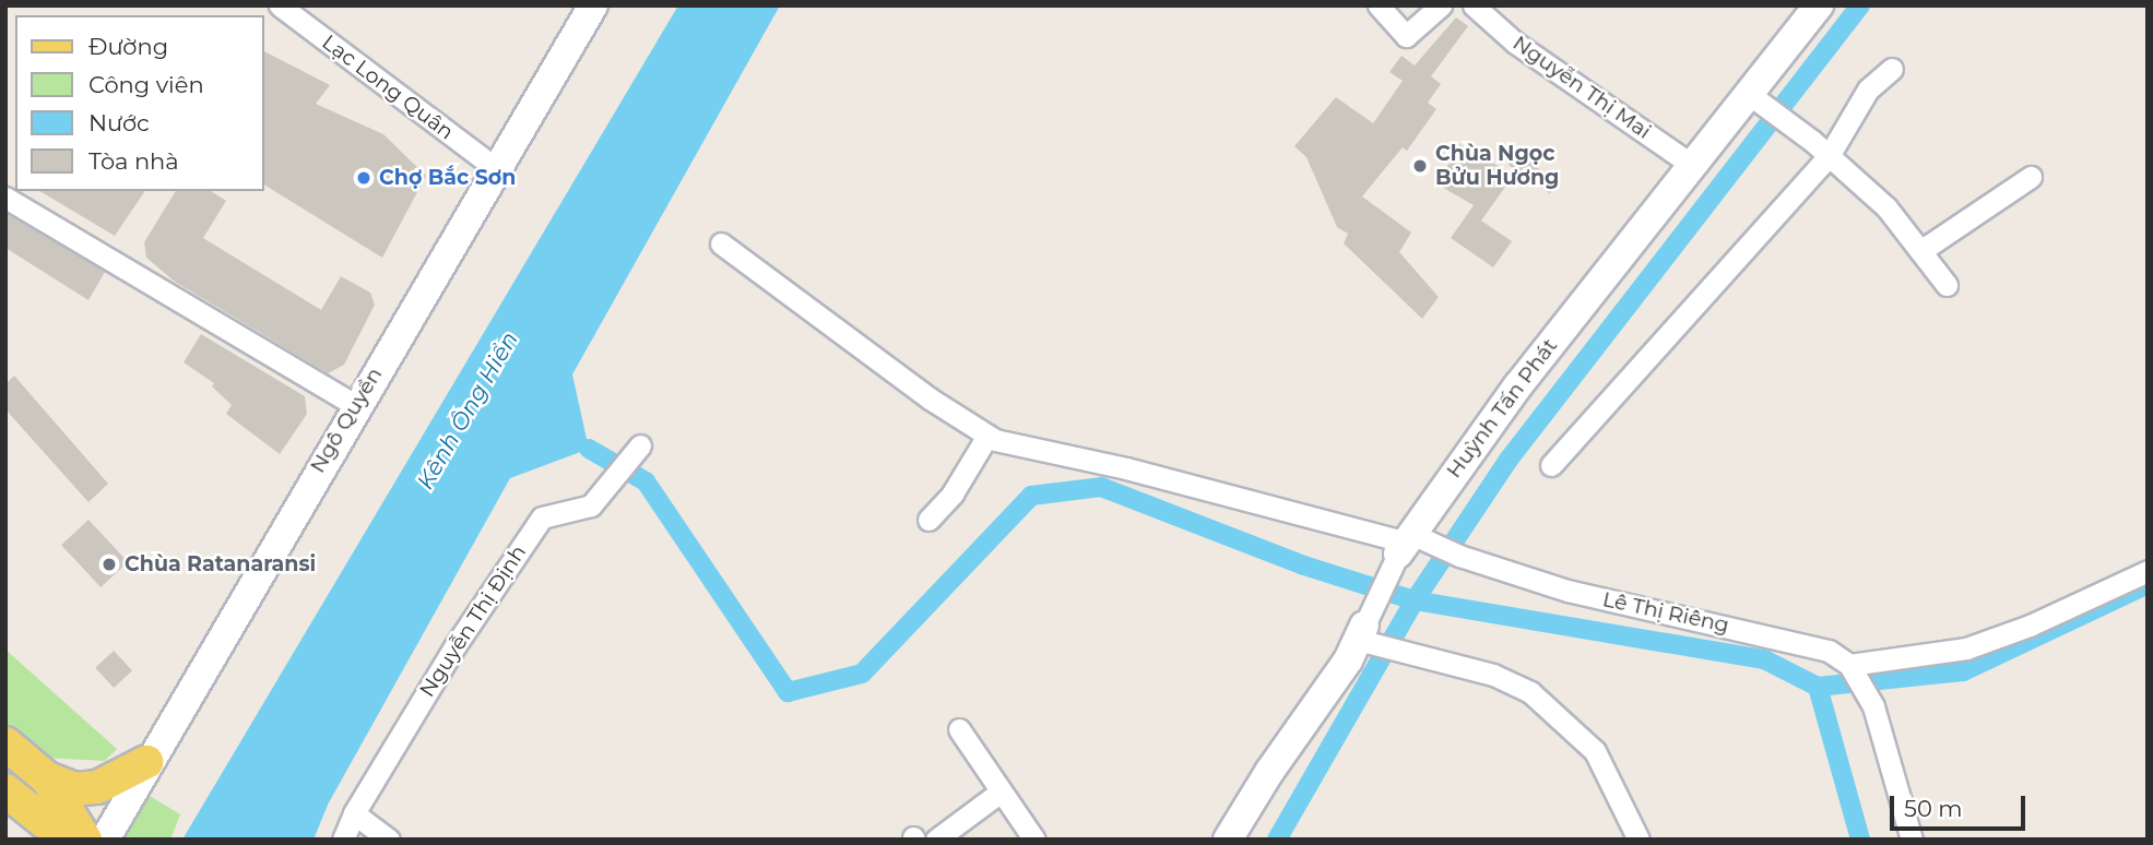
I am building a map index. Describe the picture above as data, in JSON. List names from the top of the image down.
{
  "streets": {
    "main road": ["Huỳnh Tấn Phát", "Ngô Quyền"],
    "street": [
      "Lạc Long Quân",
      "Nguyễn Thị Mai",
      "Lê Thị Riêng",
      "Nguyễn Thị Định"
    ]
  },
  "crossings": [
    ["Lạc Long Quân", "Ngô Quyền"],
    ["Nguyễn Thị Mai", "Huỳnh Tấn Phát"],
    ["Huỳnh Tấn Phát", "Lê Thị Riêng"]
  ],
  "water": ["Kênh Ông Hiển"],
  "places": ["Chùa Ngọc Bửu Hương", "Chợ Bắc Sơn", "Chùa Ratanaransi"],
  "legend": [
    "Đường",
    "Công viên",
    "Nước",
    "Tòa nhà"
  ],
  "scale_bar": "50 m"
}
